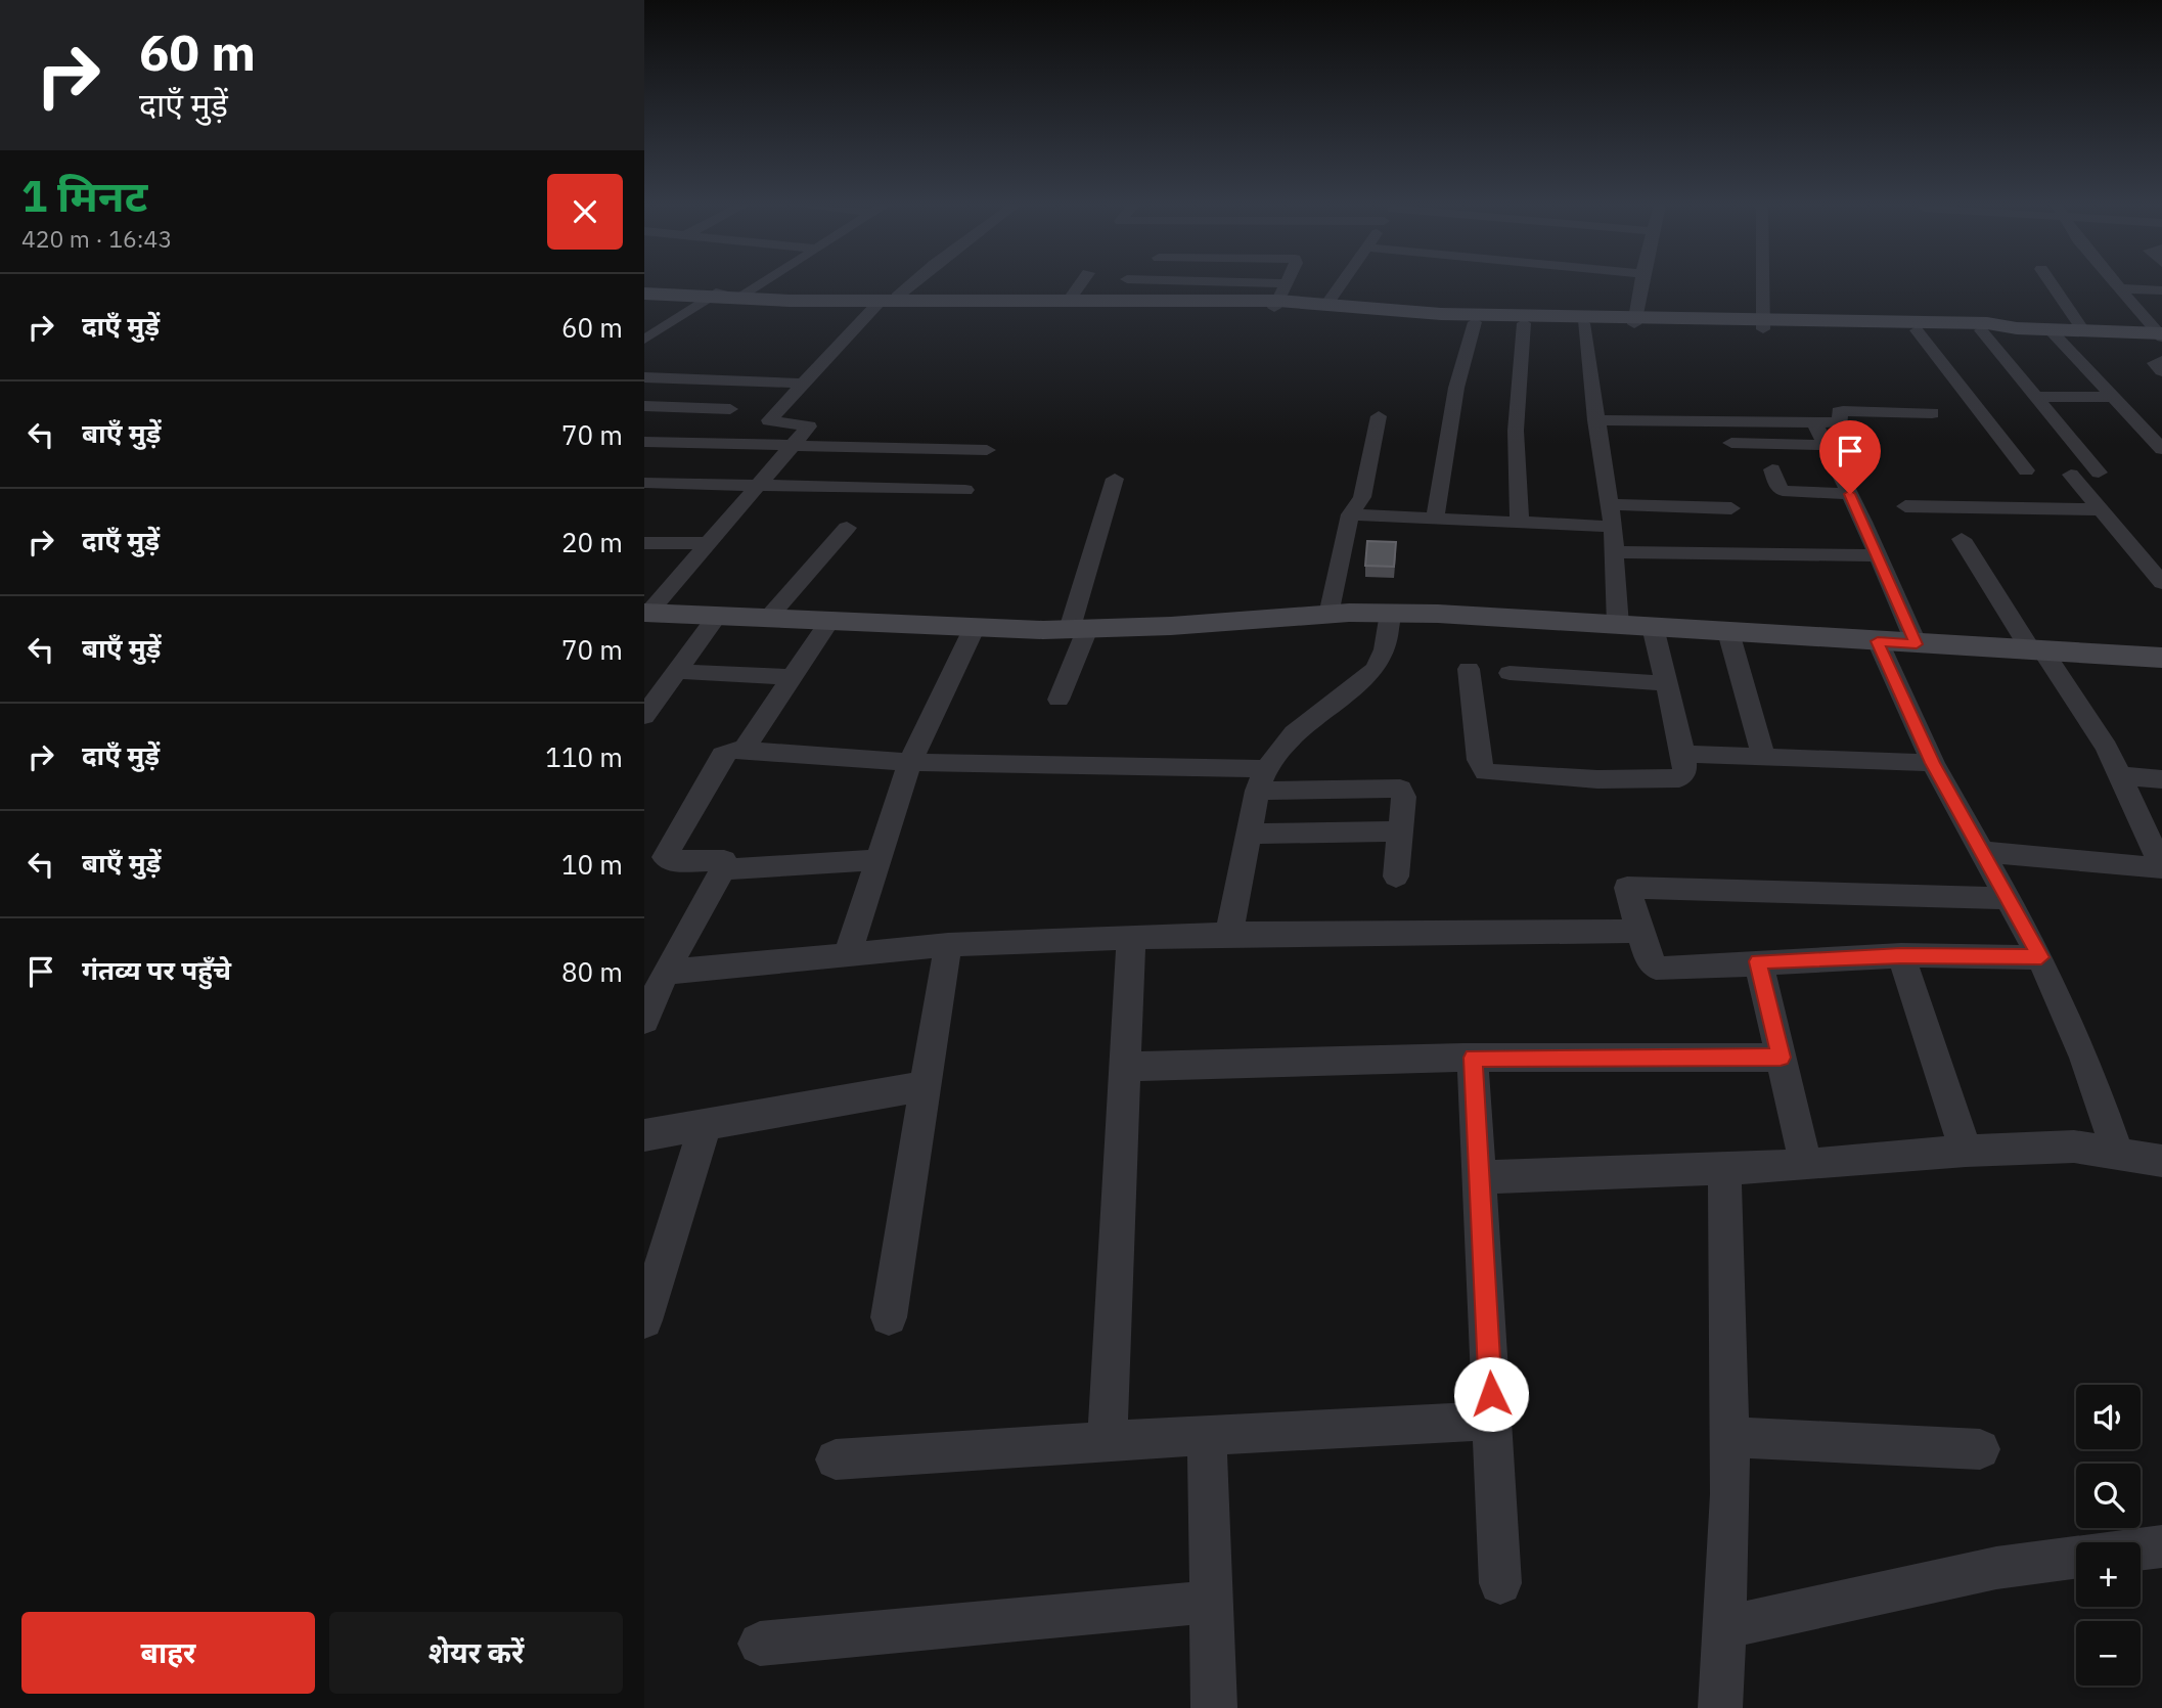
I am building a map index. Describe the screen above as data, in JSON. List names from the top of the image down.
{
  "page": {
    "turn": ["60 m", "दाएँ मुड़ें"],
    "heading": ["1 मिनट", "420 m · 16:43"],
    "list": [
      {
        "name": "दाएँ मुड़ें",
        "value": "60 m"
      },
      {
        "name": "बाएँ मुड़ें",
        "value": "70 m"
      },
      {
        "name": "दाएँ मुड़ें",
        "value": "20 m"
      },
      {
        "name": "बाएँ मुड़ें",
        "value": "70 m"
      },
      {
        "name": "दाएँ मुड़ें",
        "value": "110 m"
      },
      {
        "name": "बाएँ मुड़ें",
        "value": "10 m"
      },
      {
        "name": "गंतव्य पर पहुँचे",
        "value": "80 m"
      }
    ],
    "map_buttons": ["+", "−"],
    "buttons": ["बाहर", "शेयर करें"]
  }
}
